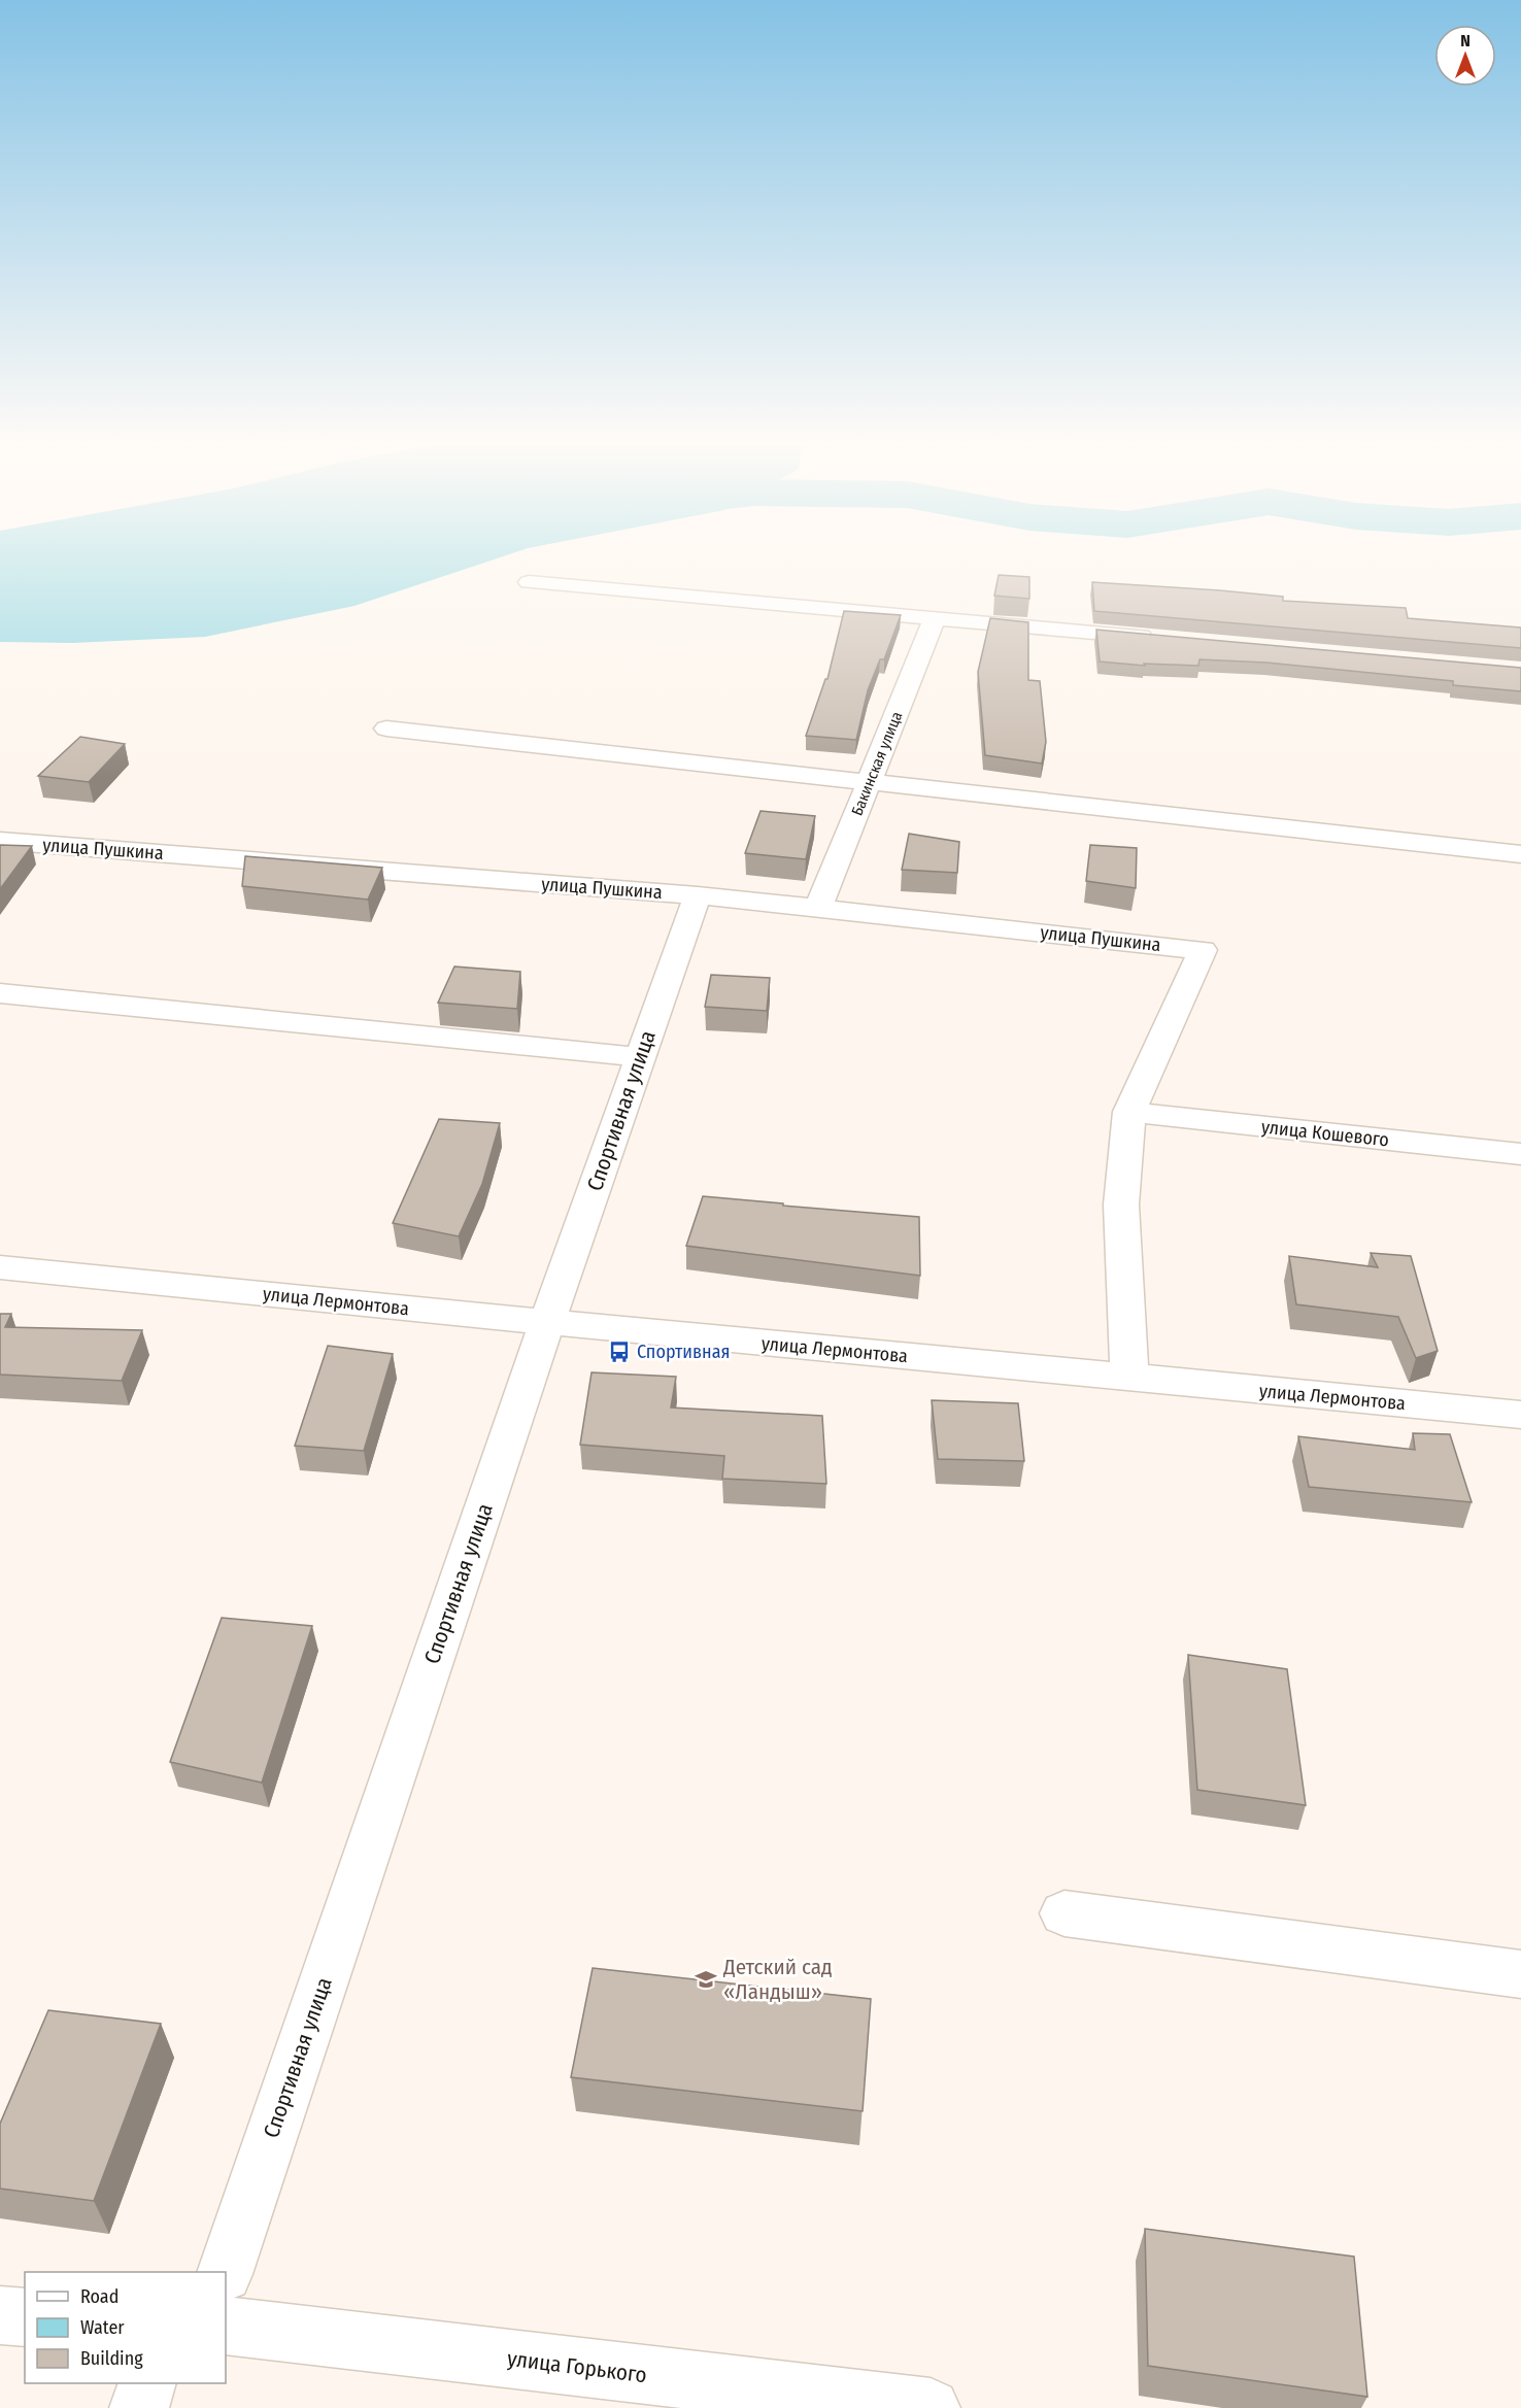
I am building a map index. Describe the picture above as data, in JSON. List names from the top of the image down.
{
  "streets": {
    "street": [
      "Бакинская улица",
      "улица Пушкина",
      "Спортивная улица",
      "улица Кошевого",
      "улица Лермонтова",
      "улица Горького"
    ]
  },
  "crossings": [
    ["Бакинская улица", "улица Пушкина"],
    ["улица Пушкина", "Спортивная улица"],
    ["улица Пушкина", "улица Кошевого"],
    ["Спортивная улица", "улица Лермонтова"]
  ],
  "places": {
    "bus stop": ["Спортивная"],
    "school or university": ["Детский сад «Ландыш»"]
  },
  "legend": ["Road", "Water", "Building"],
  "north": "top"
}
